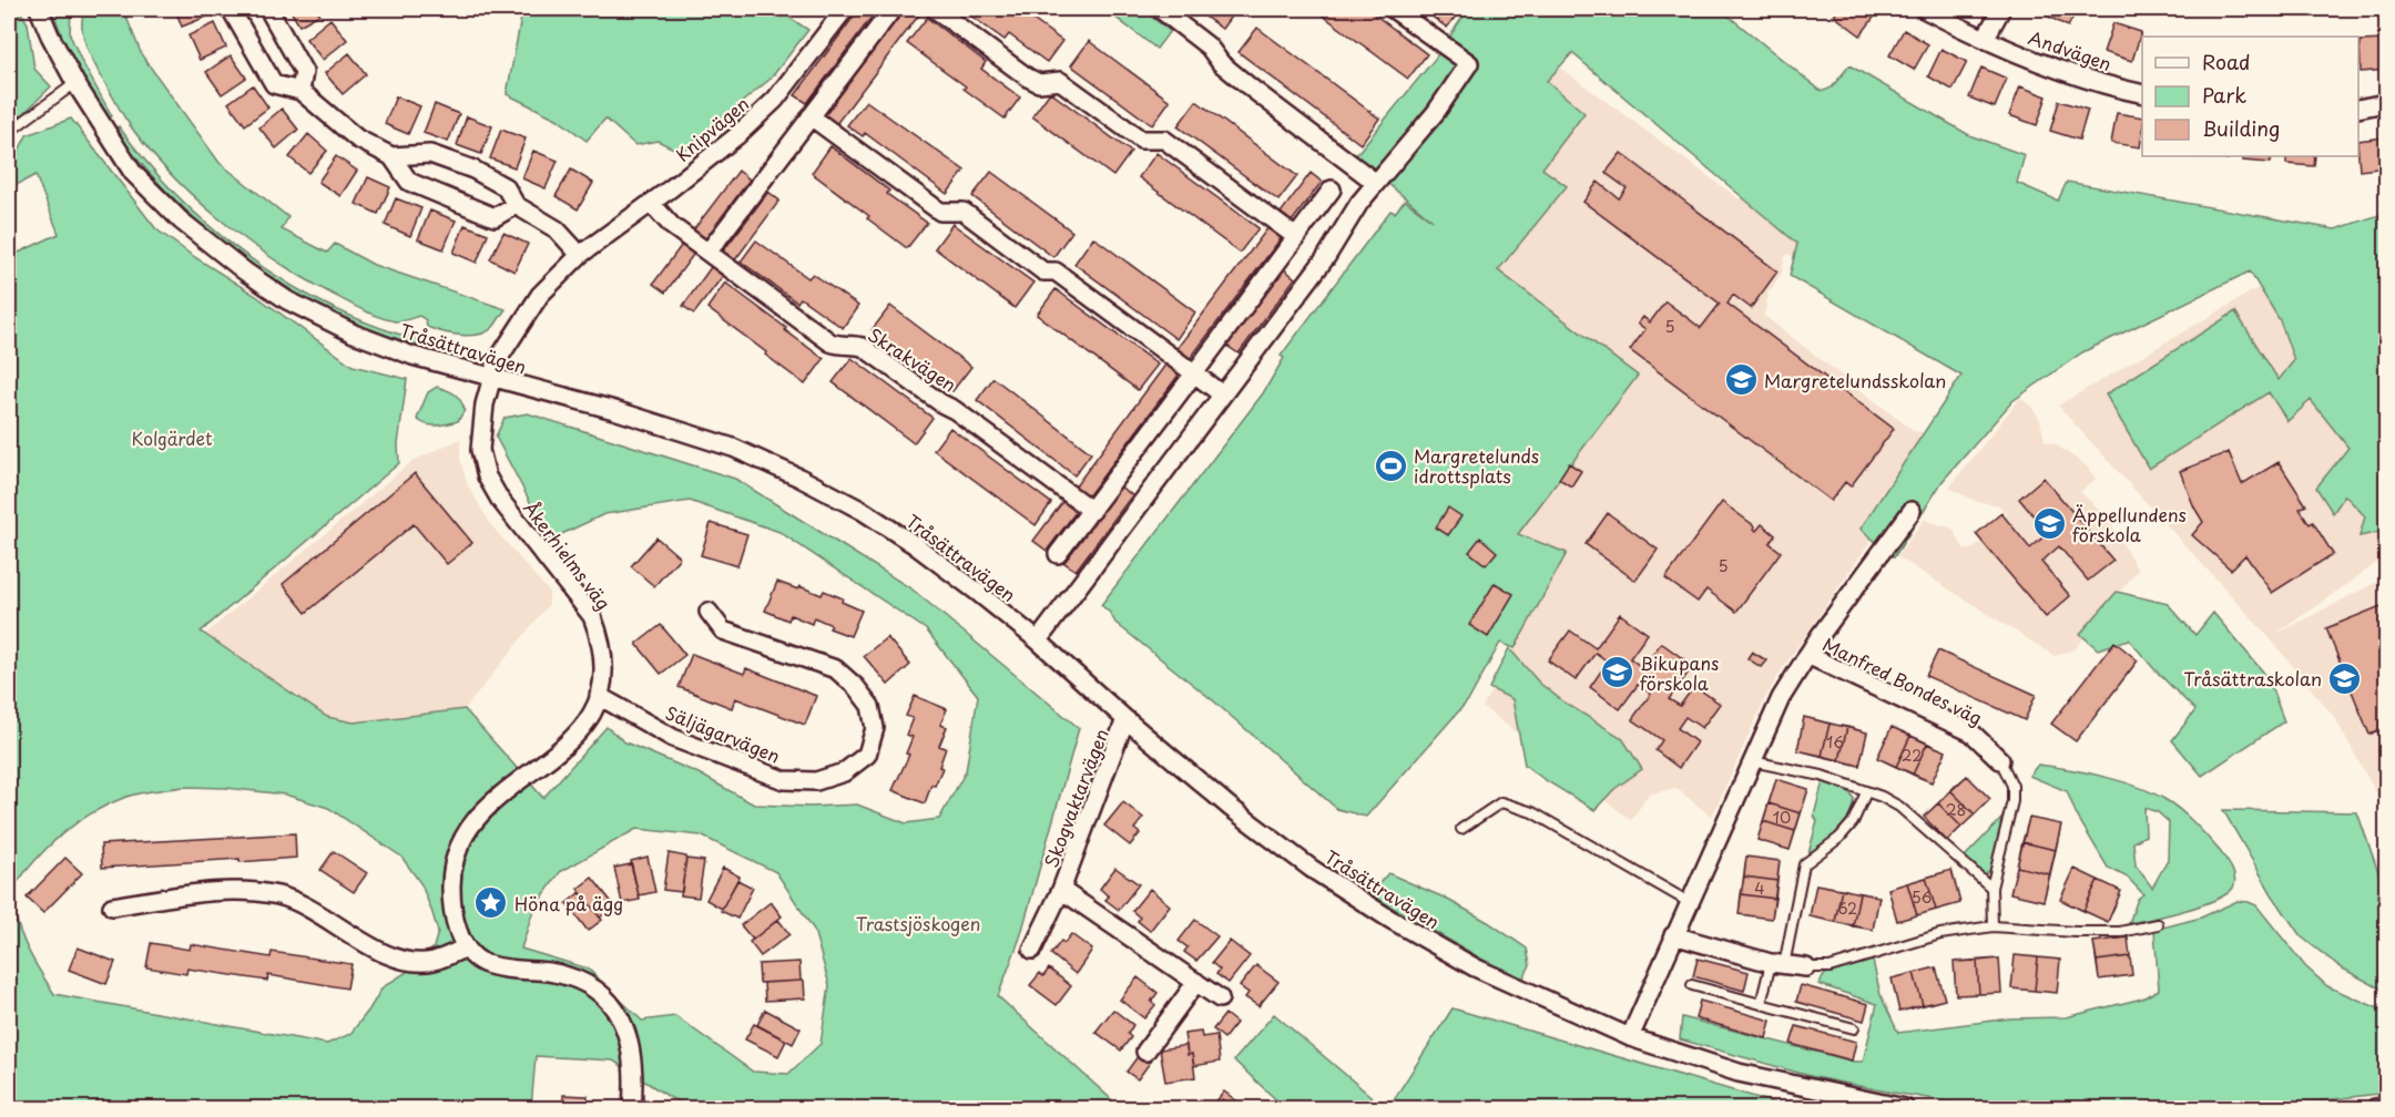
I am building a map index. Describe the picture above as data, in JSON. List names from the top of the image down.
{
  "streets": {
    "street": [
      "Andvägen",
      "Knipvägen",
      "Tråsättravägen",
      "Skrakvägen",
      "Åkerhielms väg",
      "Manfred Bondes väg",
      "Säljägarvägen",
      "Skogvaktarvägen"
    ]
  },
  "crossings": [
    ["Knipvägen", "Tråsättravägen"],
    ["Knipvägen", "Skrakvägen"],
    ["Knipvägen", "Åkerhielms väg"],
    ["Tråsättravägen", "Åkerhielms väg"],
    ["Tråsättravägen", "Manfred Bondes väg"],
    ["Tråsättravägen", "Skogvaktarvägen"],
    ["Åkerhielms väg", "Säljägarvägen"]
  ],
  "parks": ["Kolgärdet", "Trastsjöskogen"],
  "places": {
    "school or university": [
      "Margretelundsskolan",
      "Äppellundens förskola",
      "Bikupans förskola",
      "Tråsättraskolan"
    ],
    "sports": ["Margretelunds idrottsplats"],
    "place": ["Höna på ägg"]
  },
  "house_numbers": [
    "5",
    "5",
    "16",
    "22",
    "28",
    "10",
    "4",
    "56",
    "62"
  ],
  "legend": ["Road", "Park", "Building"]
}
